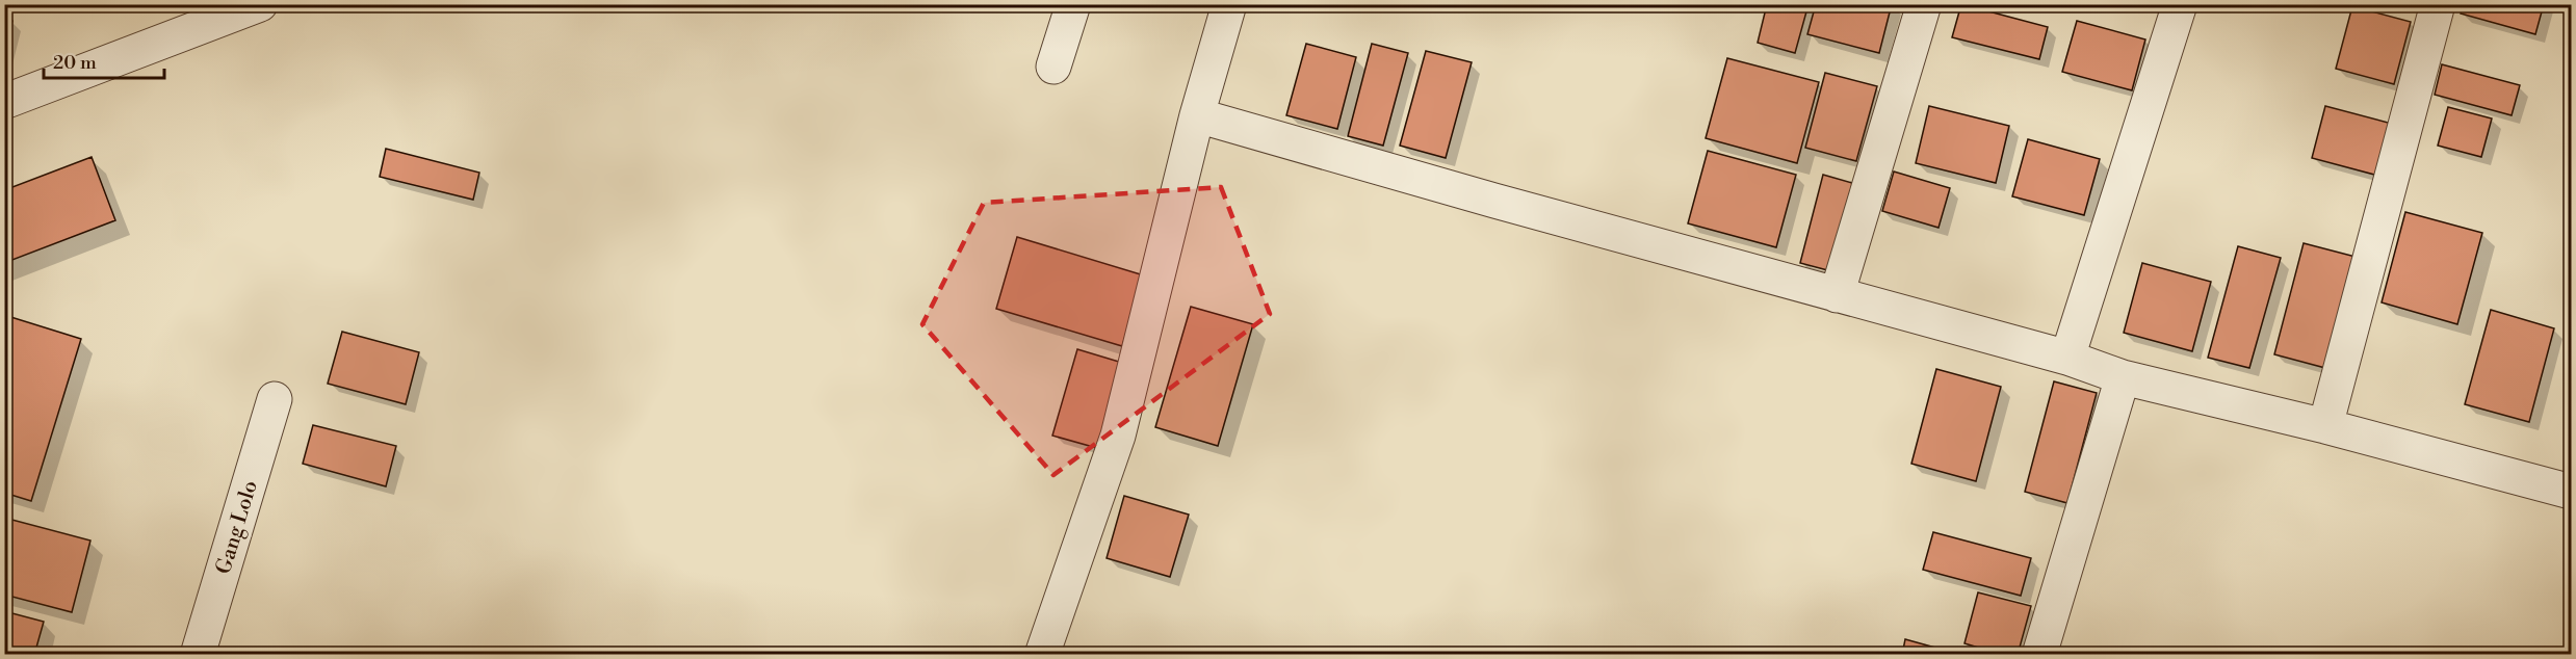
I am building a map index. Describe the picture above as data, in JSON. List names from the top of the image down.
{
  "streets": {
    "street": ["Gang Lolo"]
  },
  "scale_bar": "20 m"
}
